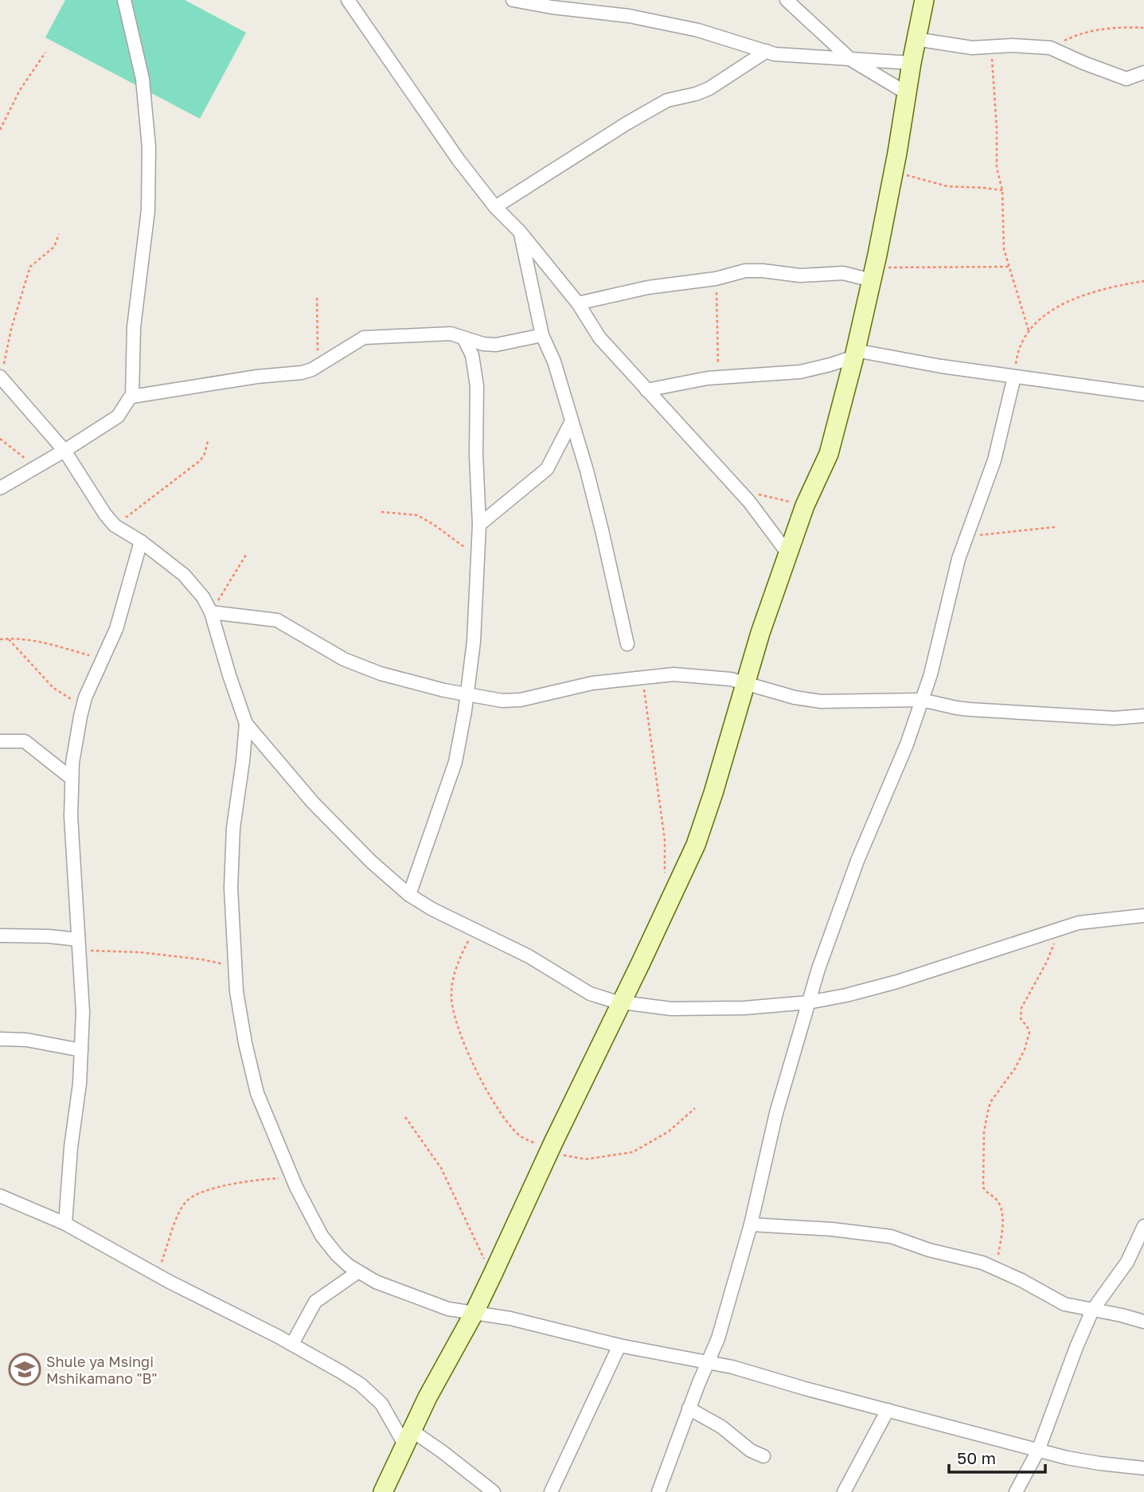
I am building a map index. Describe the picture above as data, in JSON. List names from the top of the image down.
{
  "places": {
    "school or university": ["Shule ya Msingi Mshikamano \"B\""]
  },
  "scale_bar": "50 m"
}
